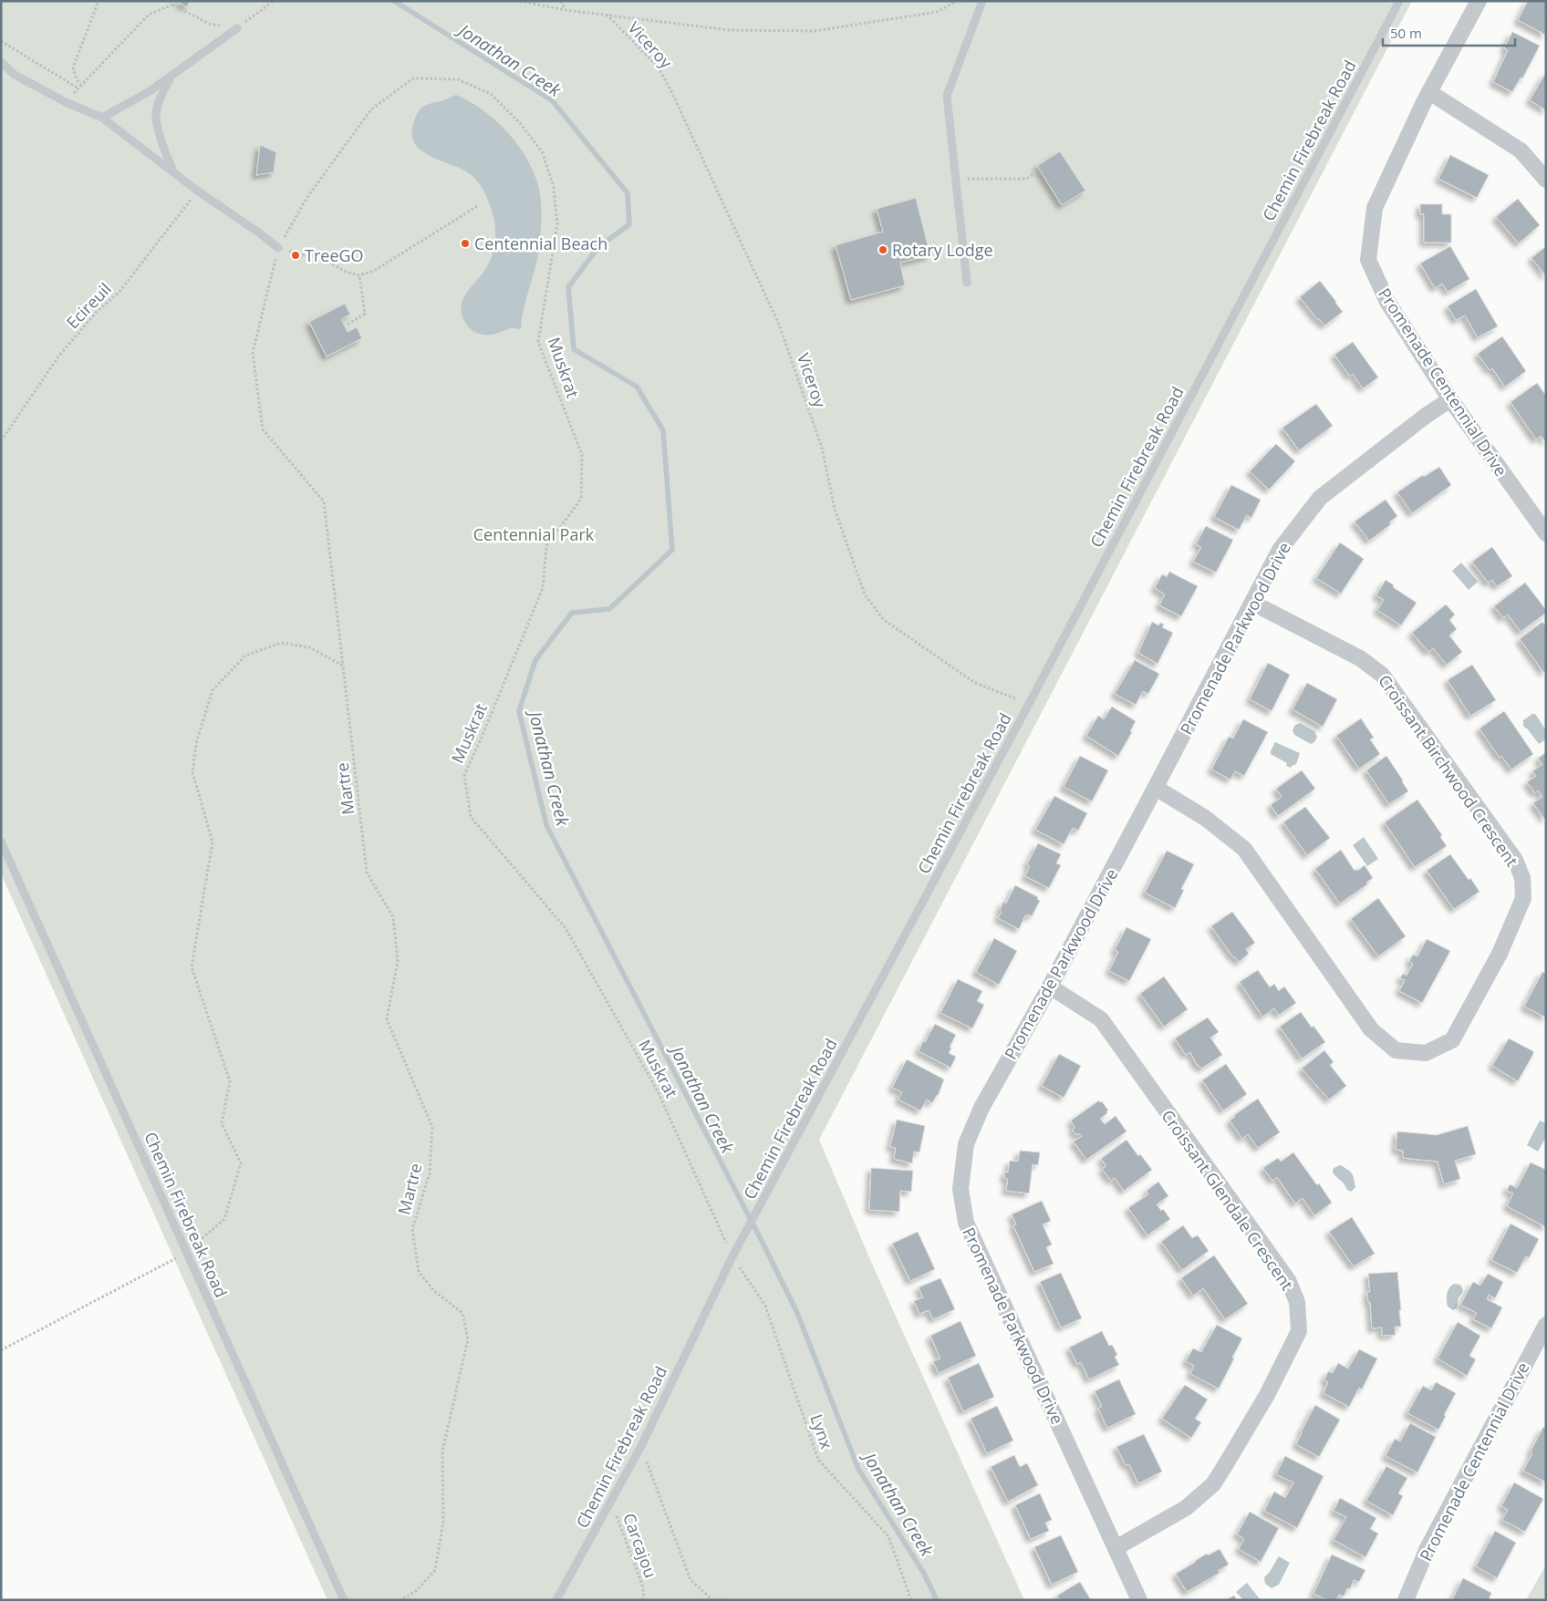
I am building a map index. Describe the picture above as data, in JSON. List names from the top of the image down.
{
  "streets": {
    "street": [
      "Promenade Centennial Drive",
      "Promenade Parkwood Drive",
      "Croissant Birchwood Crescent",
      "Croissant Glendale Crescent"
    ],
    "lane": ["Chemin Firebreak Road"],
    "path": [
      "Viceroy",
      "Ecireuil",
      "Muskrat",
      "Martre",
      "Lynx",
      "Carcajou"
    ]
  },
  "crossings": [
    ["Viceroy", "Chemin Firebreak Road"],
    ["Chemin Firebreak Road", "Muskrat"],
    ["Chemin Firebreak Road", "Lynx"],
    ["Chemin Firebreak Road", "Carcajou"],
    ["Muskrat", "Martre"],
    ["Muskrat", "Lynx"],
    ["Promenade Centennial Drive", "Promenade Parkwood Drive"],
    ["Promenade Parkwood Drive", "Croissant Birchwood Crescent"],
    ["Promenade Parkwood Drive", "Croissant Glendale Crescent"]
  ],
  "water": ["Jonathan Creek"],
  "parks": ["Centennial Park"],
  "places": ["Centennial Beach", "Rotary Lodge", "TreeGO"],
  "scale_bar": "50 m"
}
